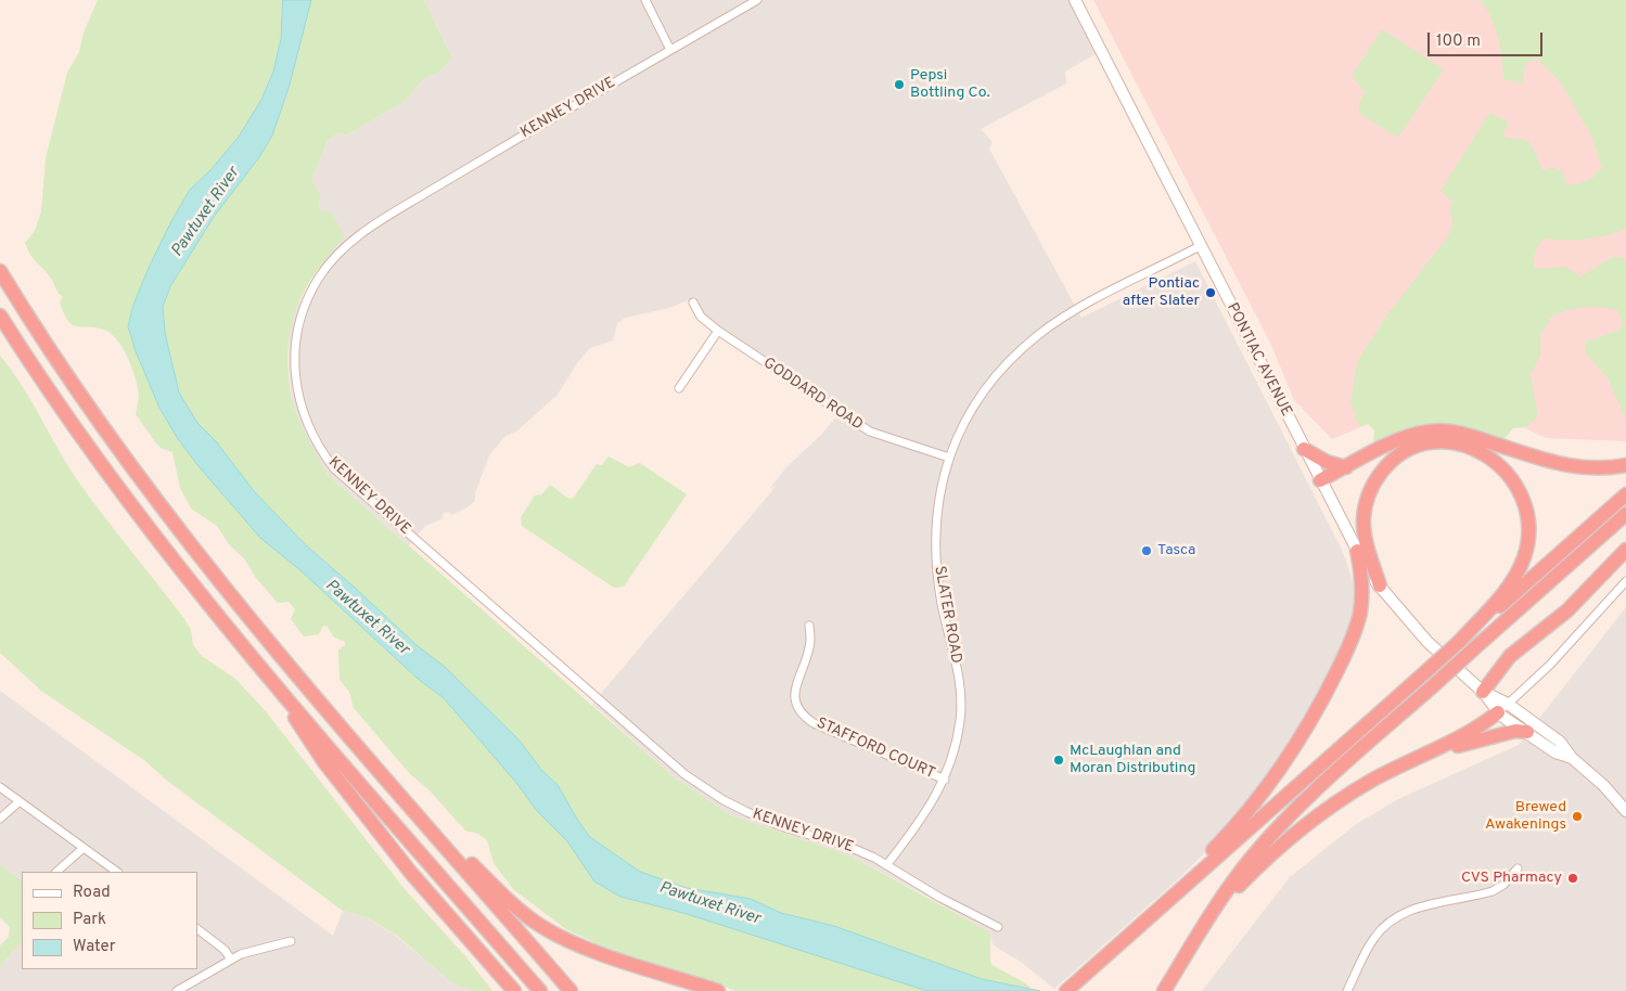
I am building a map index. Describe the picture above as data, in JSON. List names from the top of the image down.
{
  "streets": {
    "main road": ["PONTIAC AVENUE"],
    "street": [
      "KENNEY DRIVE",
      "GODDARD ROAD",
      "SLATER ROAD",
      "STAFFORD COURT"
    ]
  },
  "crossings": [
    ["KENNEY DRIVE", "SLATER ROAD"],
    ["PONTIAC AVENUE", "SLATER ROAD"],
    ["GODDARD ROAD", "SLATER ROAD"],
    ["SLATER ROAD", "STAFFORD COURT"]
  ],
  "water": ["Pawtuxet River"],
  "places": [
    "Pepsi Bottling Co.",
    "Pontiac after Slater",
    "Tasca",
    "McLaughlan and Moran Distributing",
    "Brewed Awakenings",
    "CVS Pharmacy"
  ],
  "legend": ["Road", "Park", "Water"],
  "scale_bar": "100 m"
}
